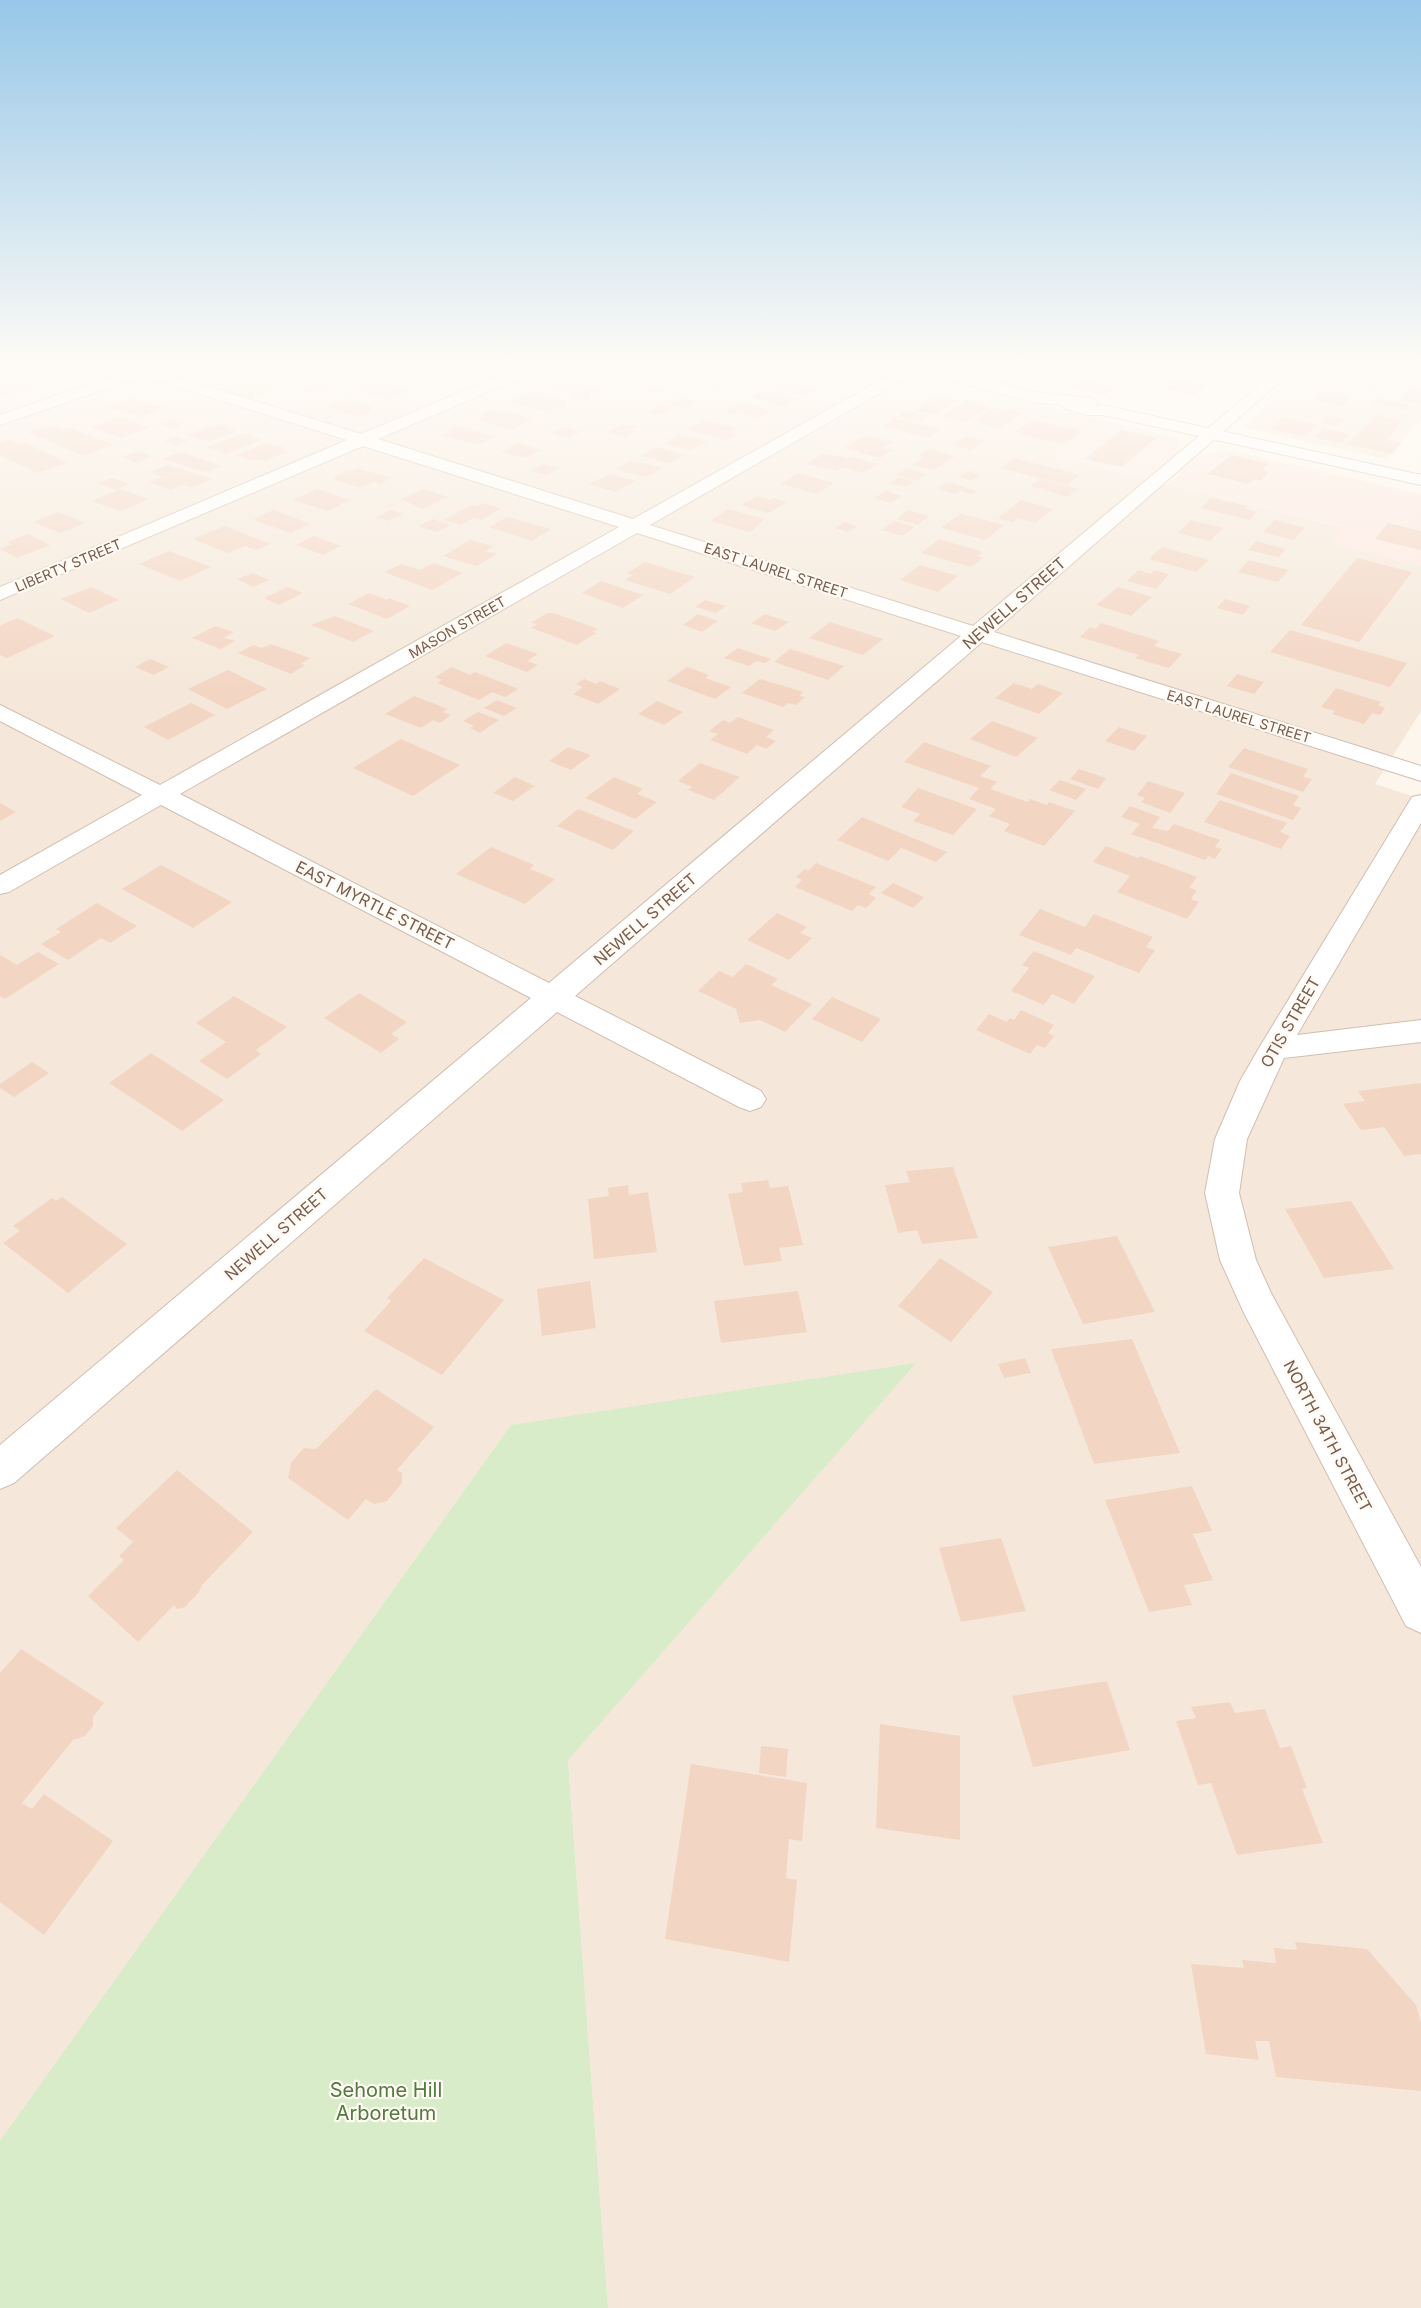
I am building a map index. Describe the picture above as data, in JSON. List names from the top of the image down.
{
  "streets": {
    "street": [
      "LIBERTY STREET",
      "EAST LAUREL STREET",
      "NEWELL STREET",
      "MASON STREET",
      "EAST MYRTLE STREET",
      "OTIS STREET",
      "NORTH 34TH STREET"
    ]
  },
  "crossings": [
    ["EAST LAUREL STREET", "NEWELL STREET"],
    ["EAST LAUREL STREET", "MASON STREET"],
    ["NEWELL STREET", "EAST MYRTLE STREET"],
    ["MASON STREET", "EAST MYRTLE STREET"],
    ["OTIS STREET", "NORTH 34TH STREET"]
  ],
  "parks": ["Sehome Hill Arboretum"]
}
